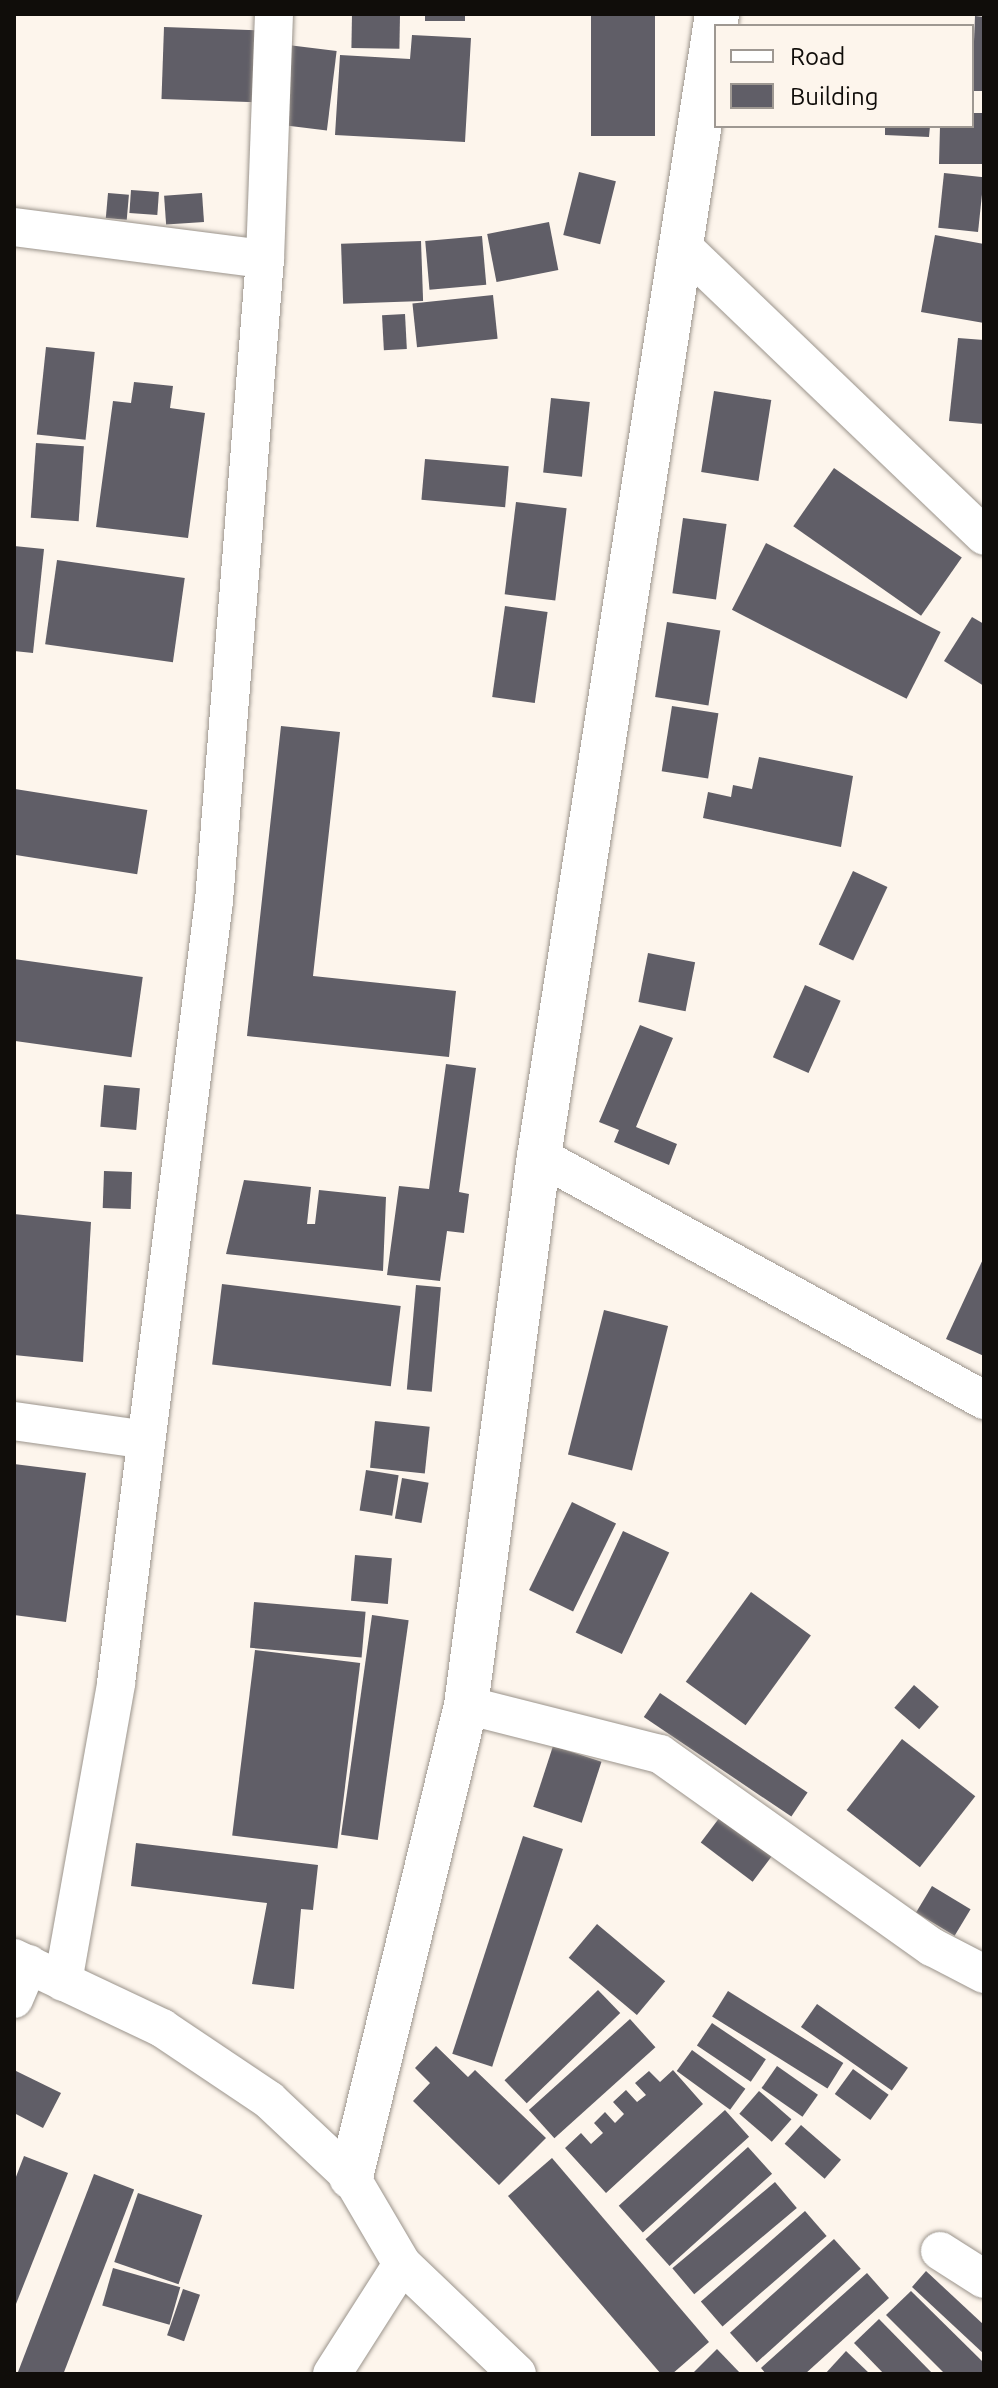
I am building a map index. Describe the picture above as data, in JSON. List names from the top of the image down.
{
  "legend": ["Road", "Building"]
}
